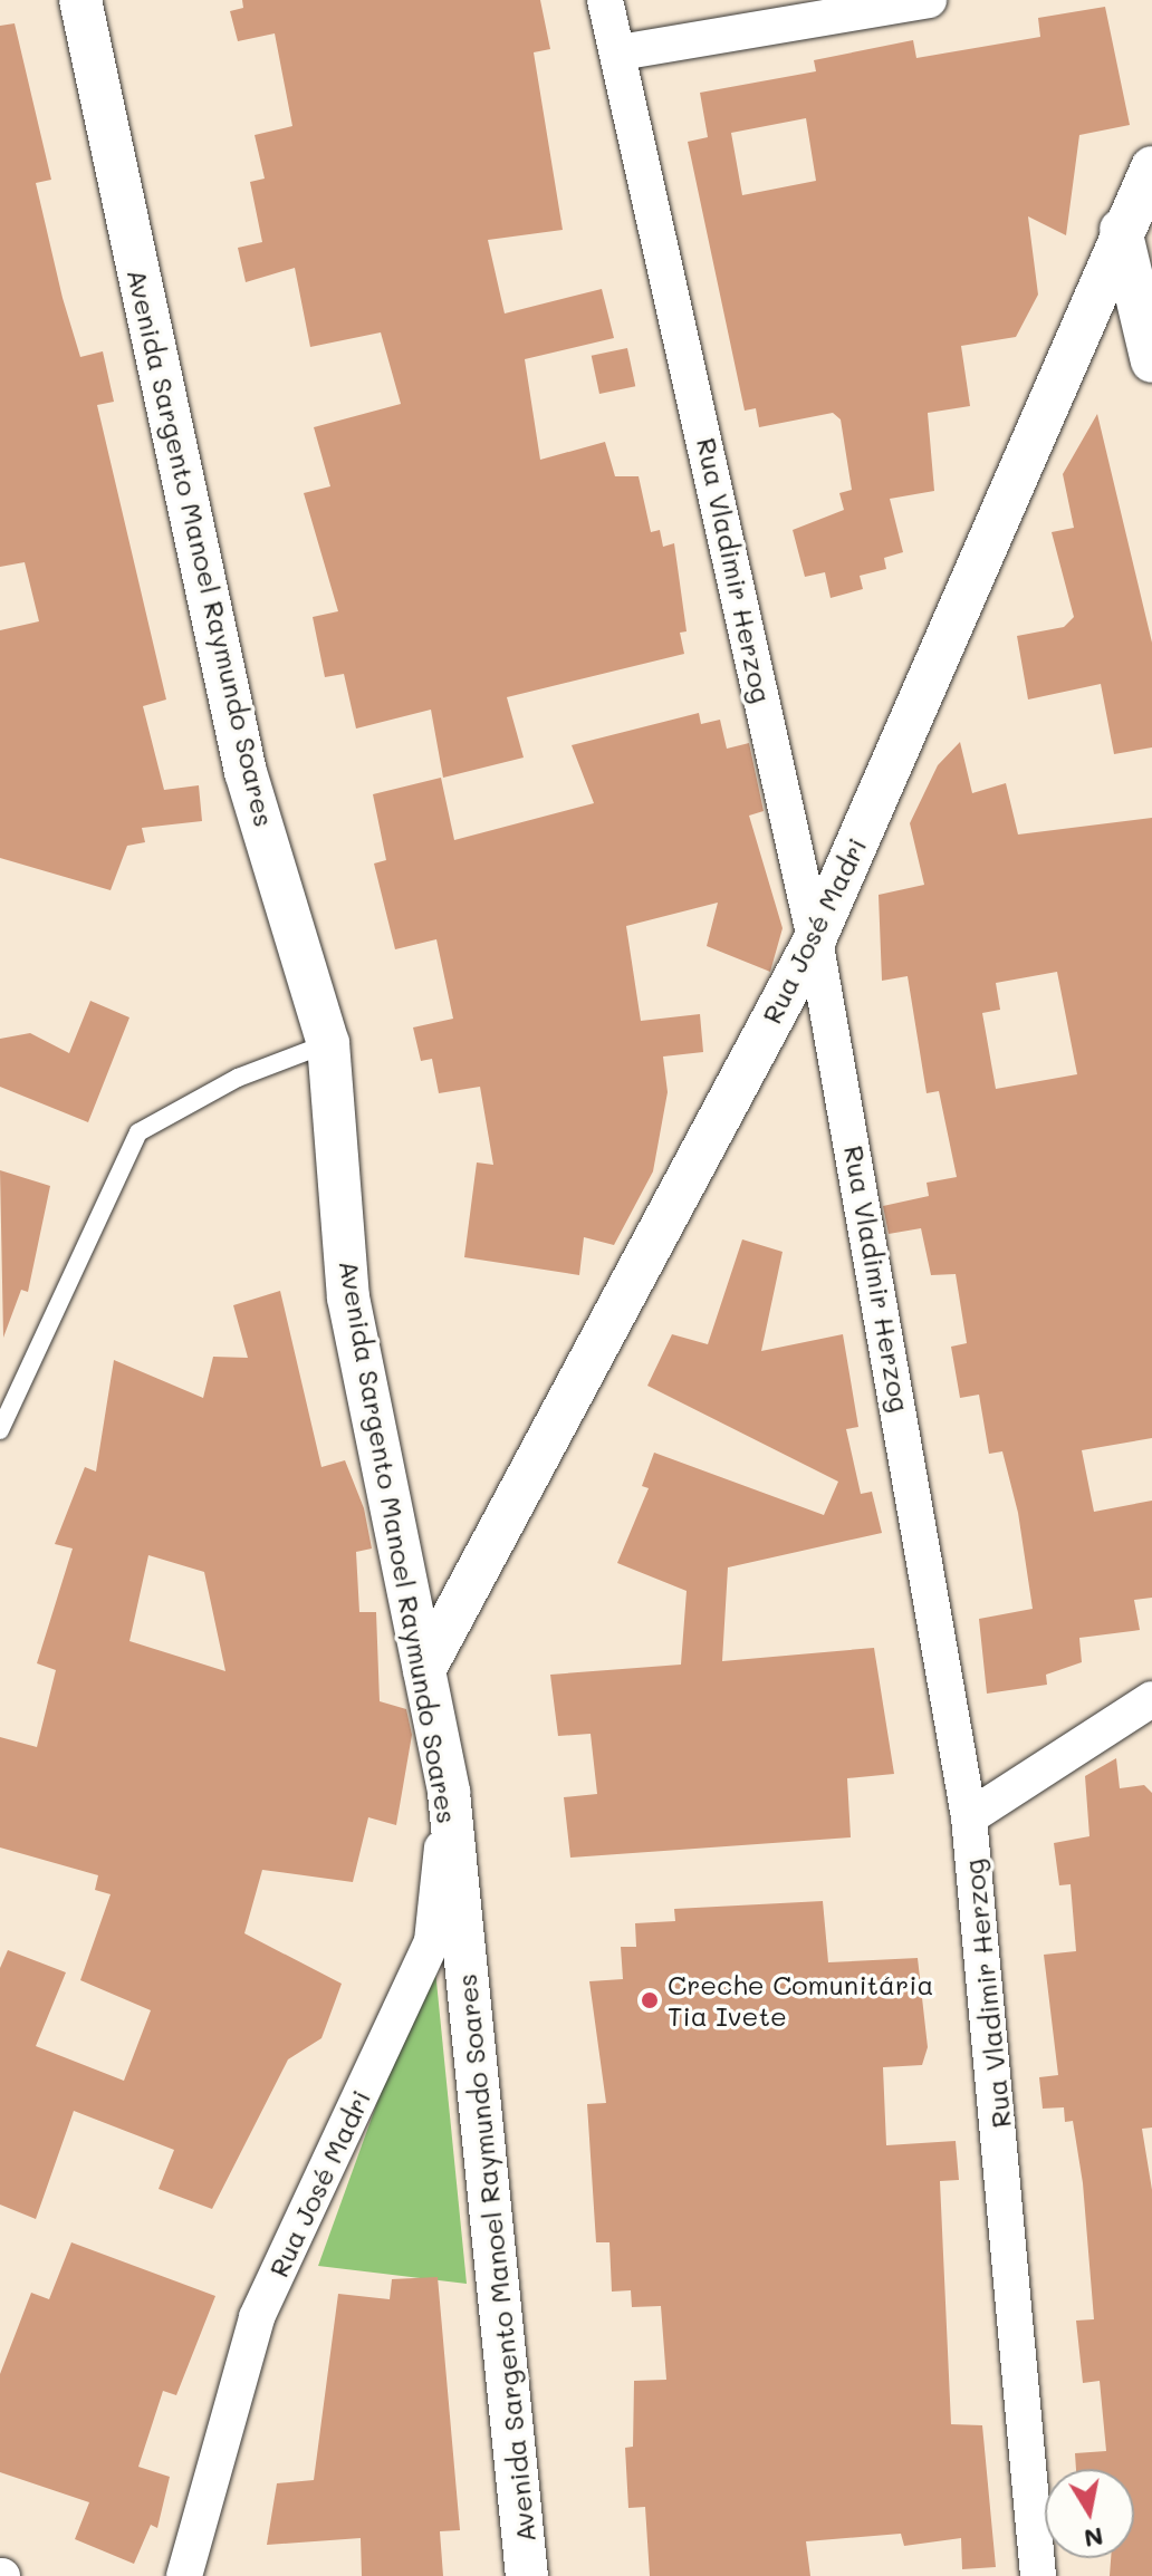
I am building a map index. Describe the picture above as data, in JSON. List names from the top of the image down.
{
  "streets": {
    "street": ["Avenida Sargento Manoel Raymundo Soares", "Rua Vladimir Herzog", "Rua José Madri"]
  },
  "crossings": [
    ["Avenida Sargento Manoel Raymundo Soares", "Rua José Madri"],
    ["Rua Vladimir Herzog", "Rua José Madri"]
  ],
  "places": ["Creche Comunitária Tia Ivete"],
  "north": "bottom"
}
